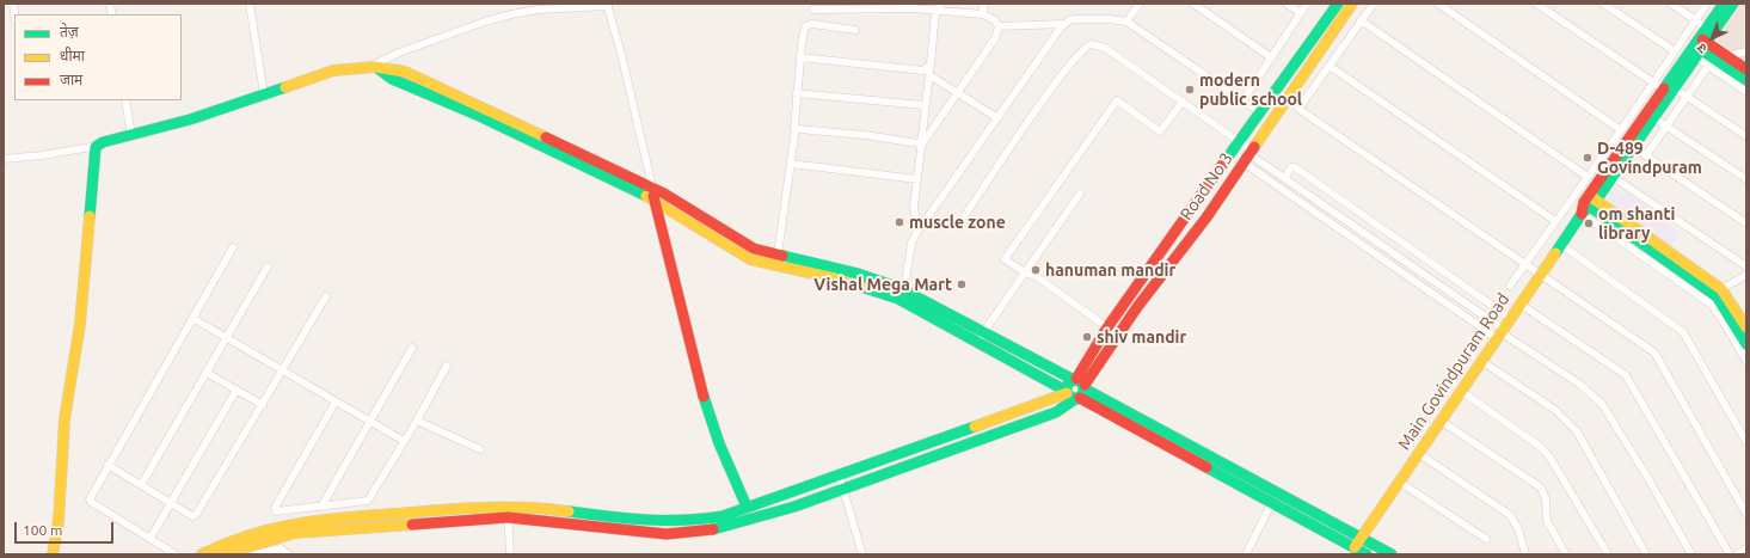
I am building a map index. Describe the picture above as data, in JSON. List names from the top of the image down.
{
  "streets": {
    "street": ["Road No 3", "Main Govindpuram Road"]
  },
  "places": [
    "modern public school",
    "D-489 Govindpuram",
    "muscle zone",
    "om shanti library",
    "hanuman mandir",
    "Vishal Mega Mart",
    "shiv mandir"
  ],
  "legend": ["तेज़", "धीमा", "जाम"],
  "scale_bar": "100 m",
  "north": "bottom left"
}
